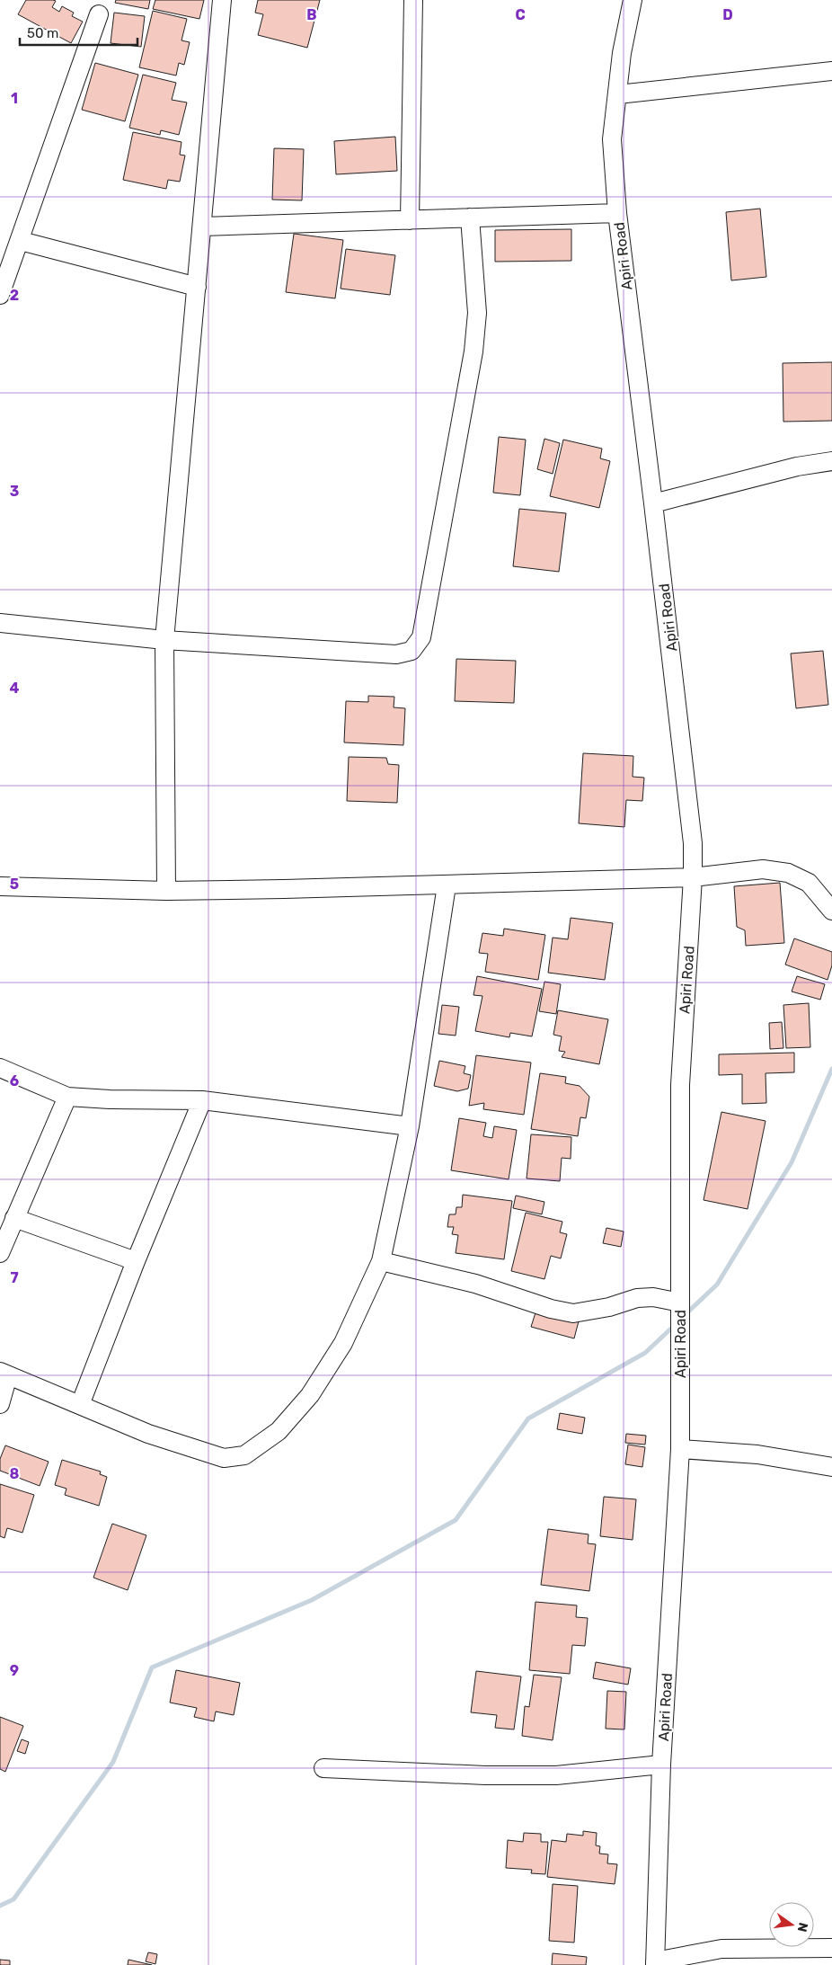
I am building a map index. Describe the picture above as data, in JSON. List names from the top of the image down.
{
  "streets": {
    "street": ["Apiri Road"]
  },
  "scale_bar": "50 m",
  "north": "right",
  "grid": {
    "columns": ["B", "C", "D"],
    "rows": [
      "1",
      "2",
      "3",
      "4",
      "5",
      "6",
      "7",
      "8",
      "9"
    ]
  }
}
